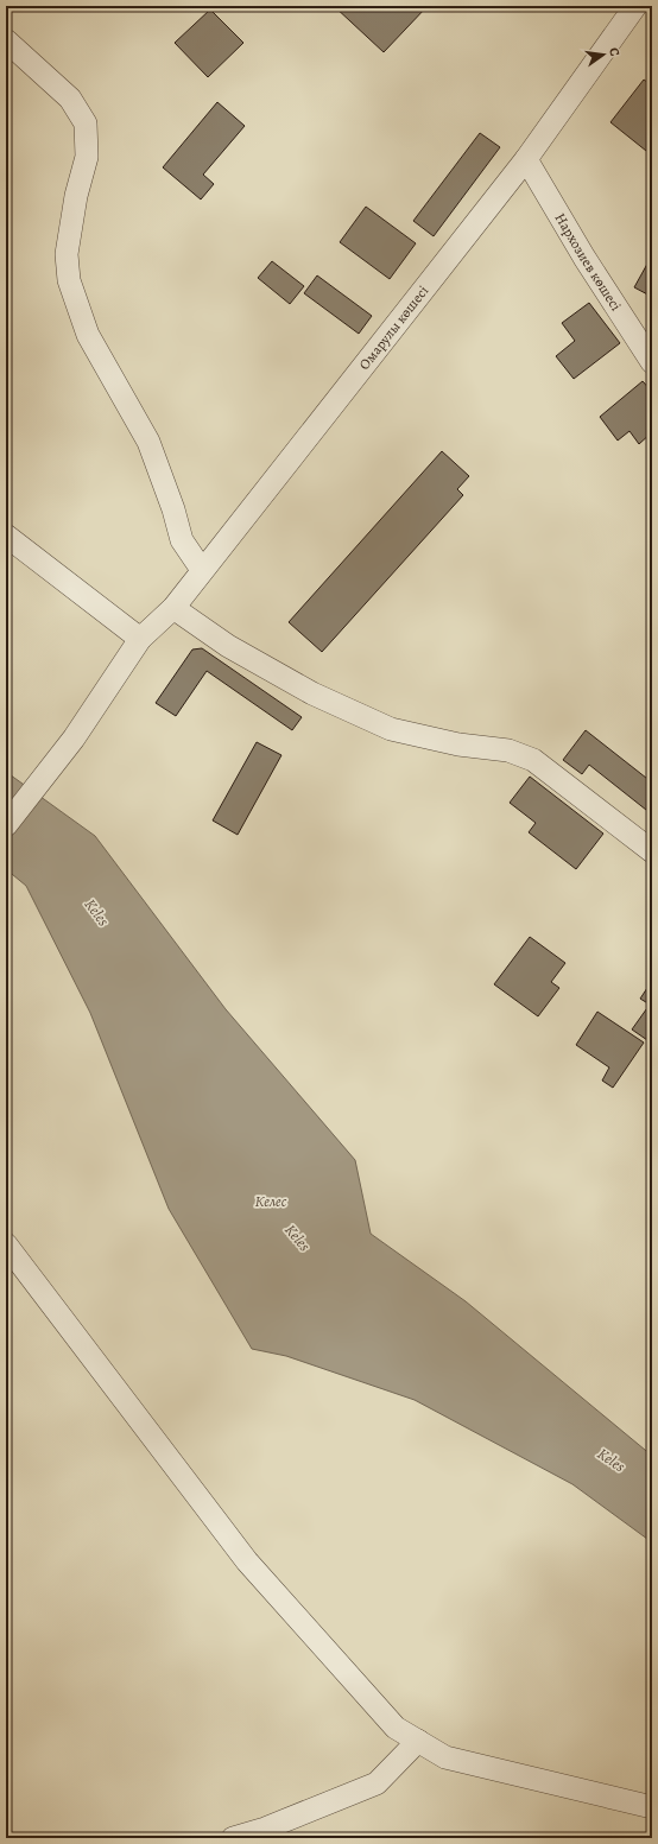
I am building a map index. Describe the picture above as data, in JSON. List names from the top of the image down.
{
  "streets": {
    "street": ["Нархозиев көшесі", "Омарулы көшесі"]
  },
  "crossings": [
    ["Нархозиев көшесі", "Омарулы көшесі"]
  ],
  "water": ["Keles", "Келес"],
  "north": "right"
}
